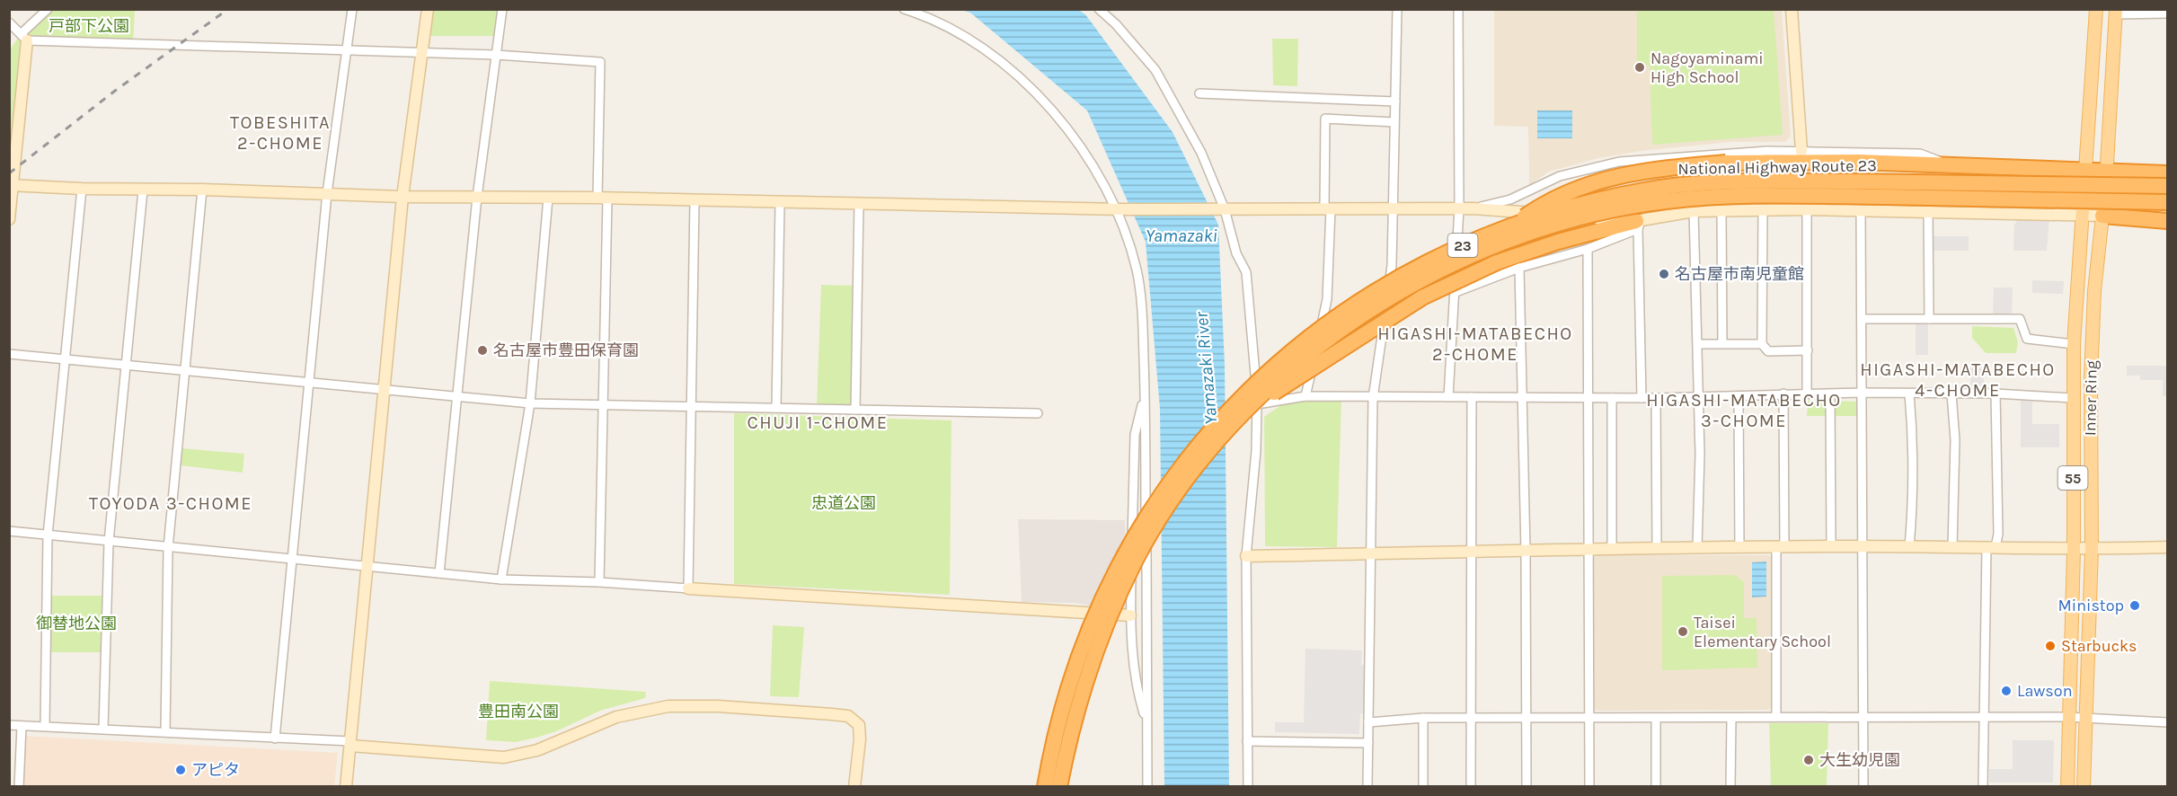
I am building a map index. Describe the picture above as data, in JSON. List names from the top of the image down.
{
  "streets": {
    "highway": ["National Highway Route 23", "23"],
    "main road": ["Inner Ring", "55"]
  },
  "districts": [
    "TOBESHITA 2-CHOME",
    "HIGASHI-MATABECHO 2-CHOME",
    "HIGASHI-MATABECHO 4-CHOME",
    "HIGASHI-MATABECHO 3-CHOME",
    "CHUJI 1-CHOME",
    "TOYODA 3-CHOME"
  ],
  "water": ["Yamazaki", "Yamazaki River"],
  "parks": [
    "戸部下公園",
    "忠道公園",
    "御替地公園",
    "豊田南公園"
  ],
  "places": [
    "Nagoyaminami High School",
    "名古屋市南児童館",
    "名古屋市豊田保育園",
    "Ministop",
    "Taisei Elementary School",
    "Starbucks",
    "Lawson",
    "大生幼児園",
    "アピタ"
  ]
}
